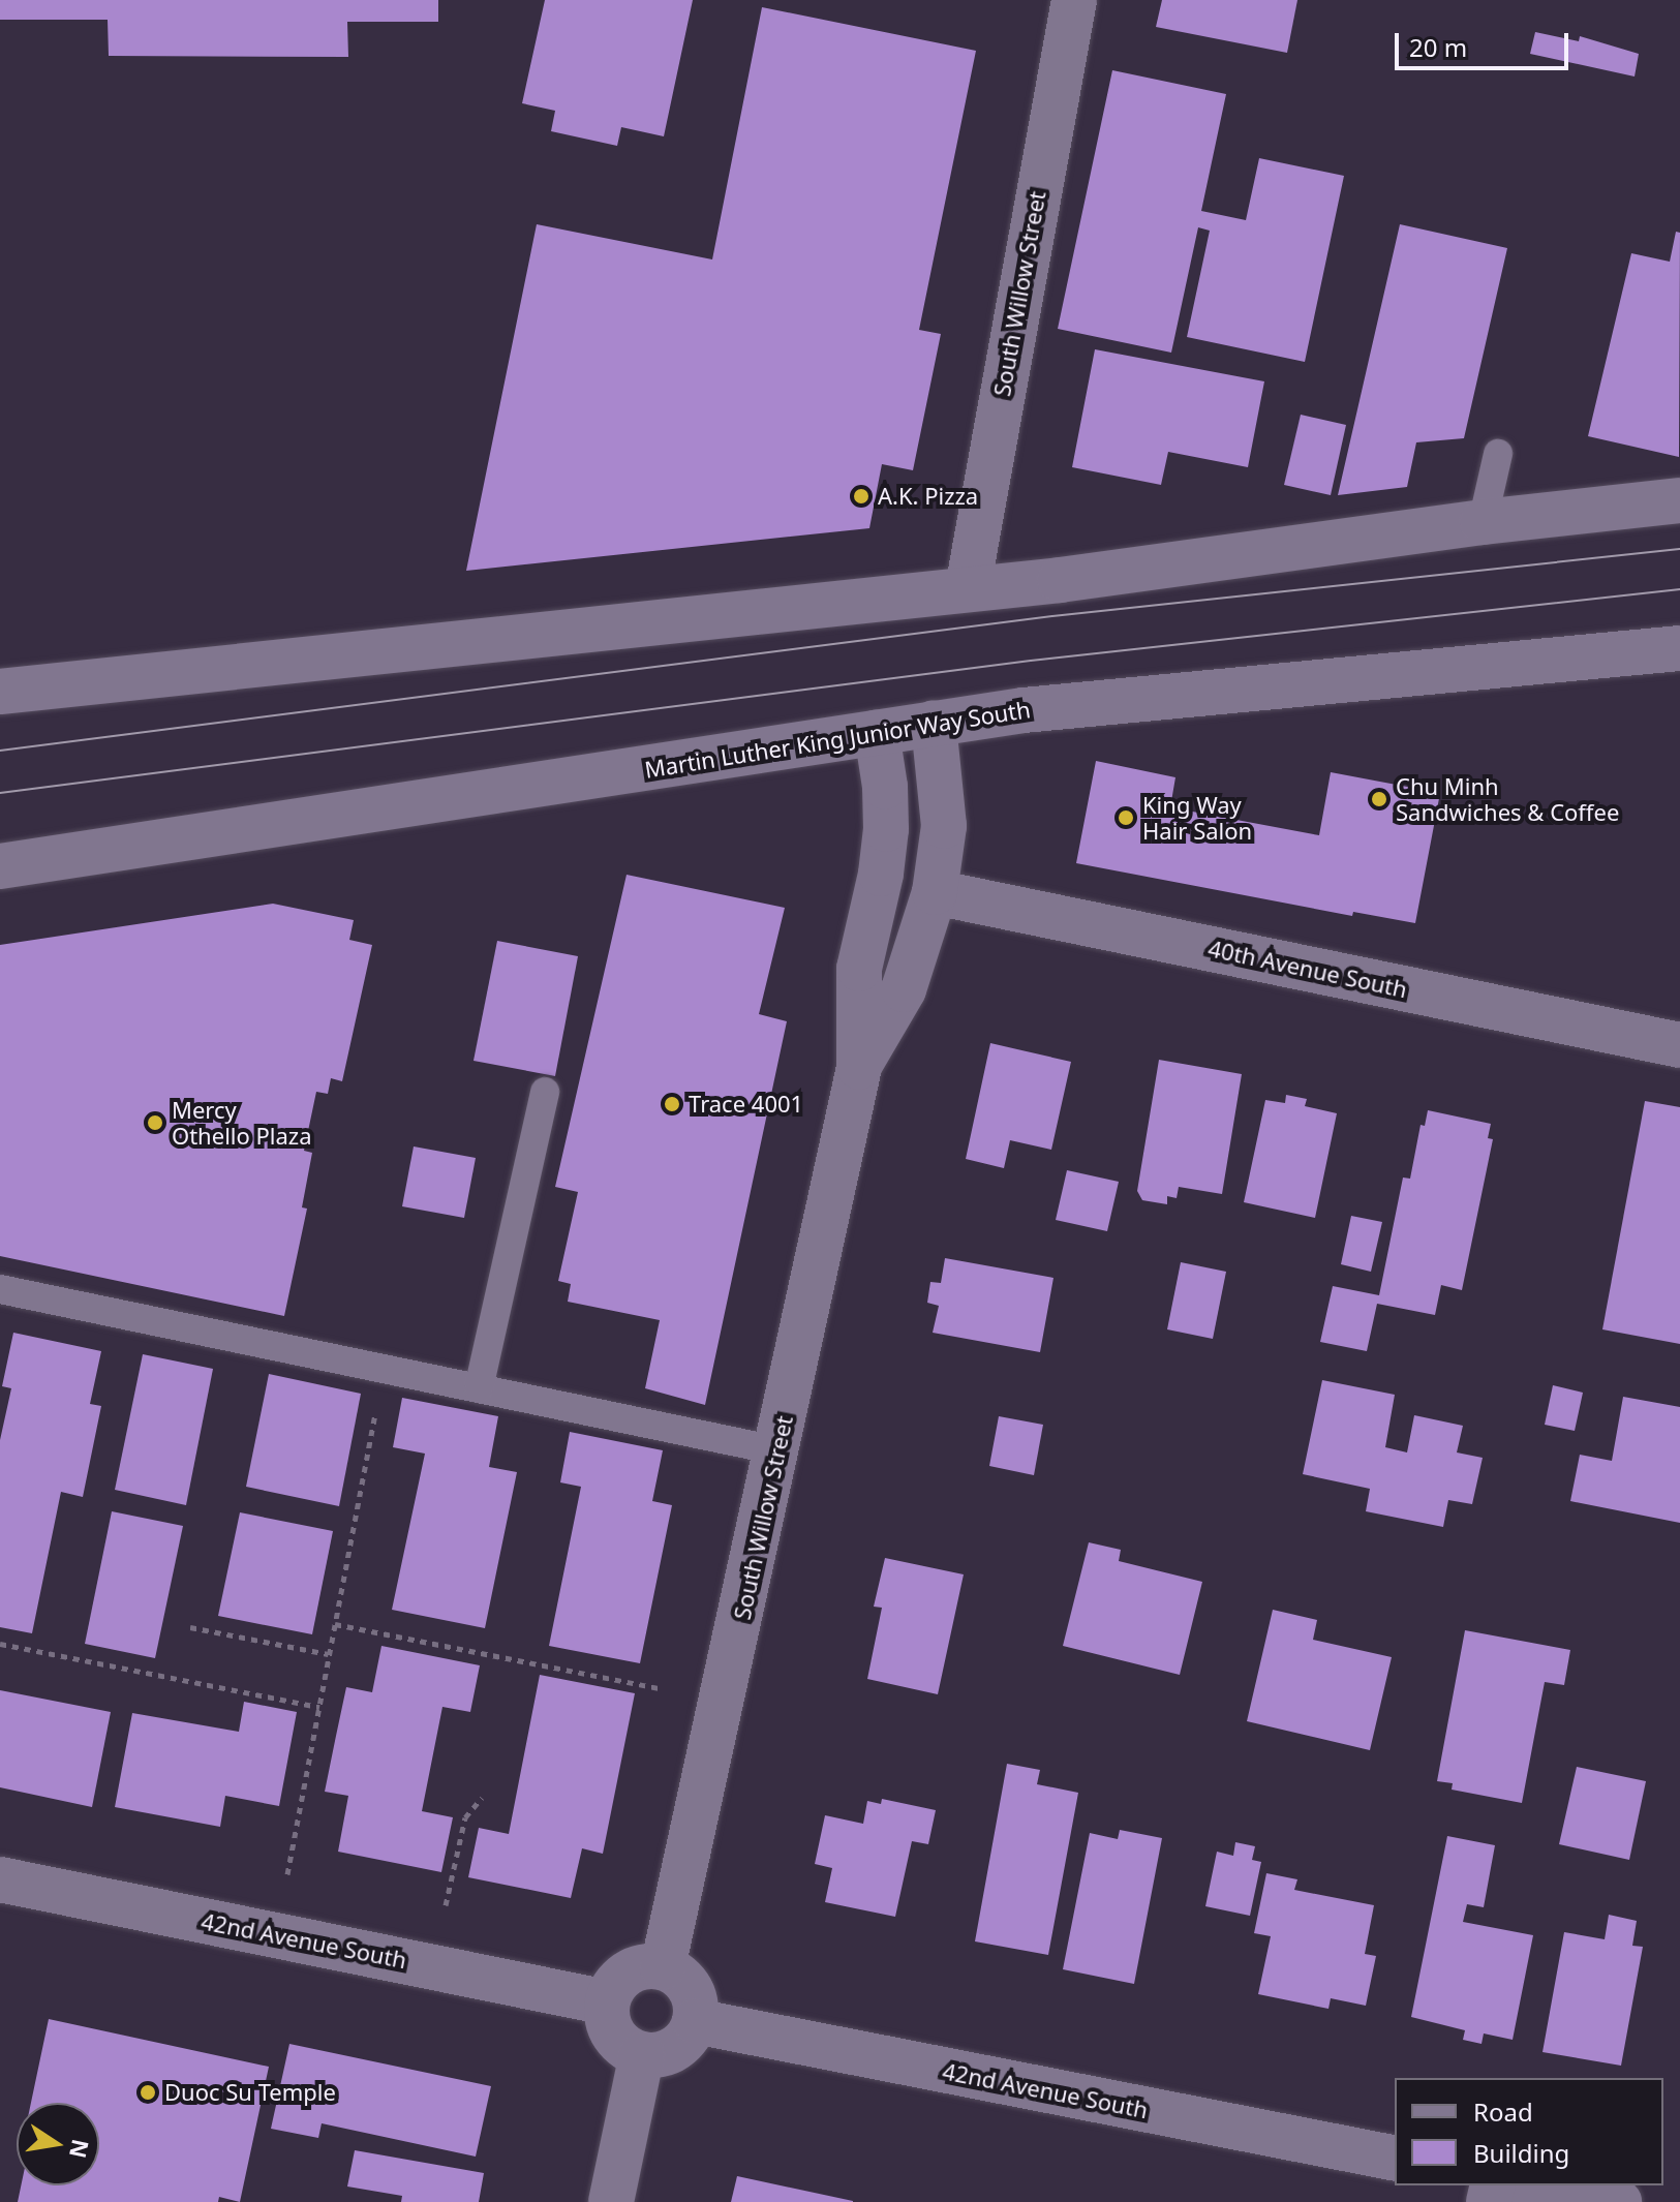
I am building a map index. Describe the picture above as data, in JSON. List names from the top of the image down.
{
  "streets": {
    "street": [
      "South Willow Street",
      "Martin Luther King Junior Way South",
      "40th Avenue South",
      "42nd Avenue South"
    ]
  },
  "crossings": [
    ["South Willow Street", "Martin Luther King Junior Way South"],
    ["South Willow Street", "40th Avenue South"],
    ["South Willow Street", "42nd Avenue South"]
  ],
  "places": [
    "A.K. Pizza",
    "Chu Minh Sandwiches & Coffee",
    "King Way Hair Salon",
    "Trace 4001",
    "Mercy Othello Plaza",
    "Duoc Su Temple"
  ],
  "legend": ["Road", "Building"],
  "scale_bar": "20 m",
  "north": "right"
}
